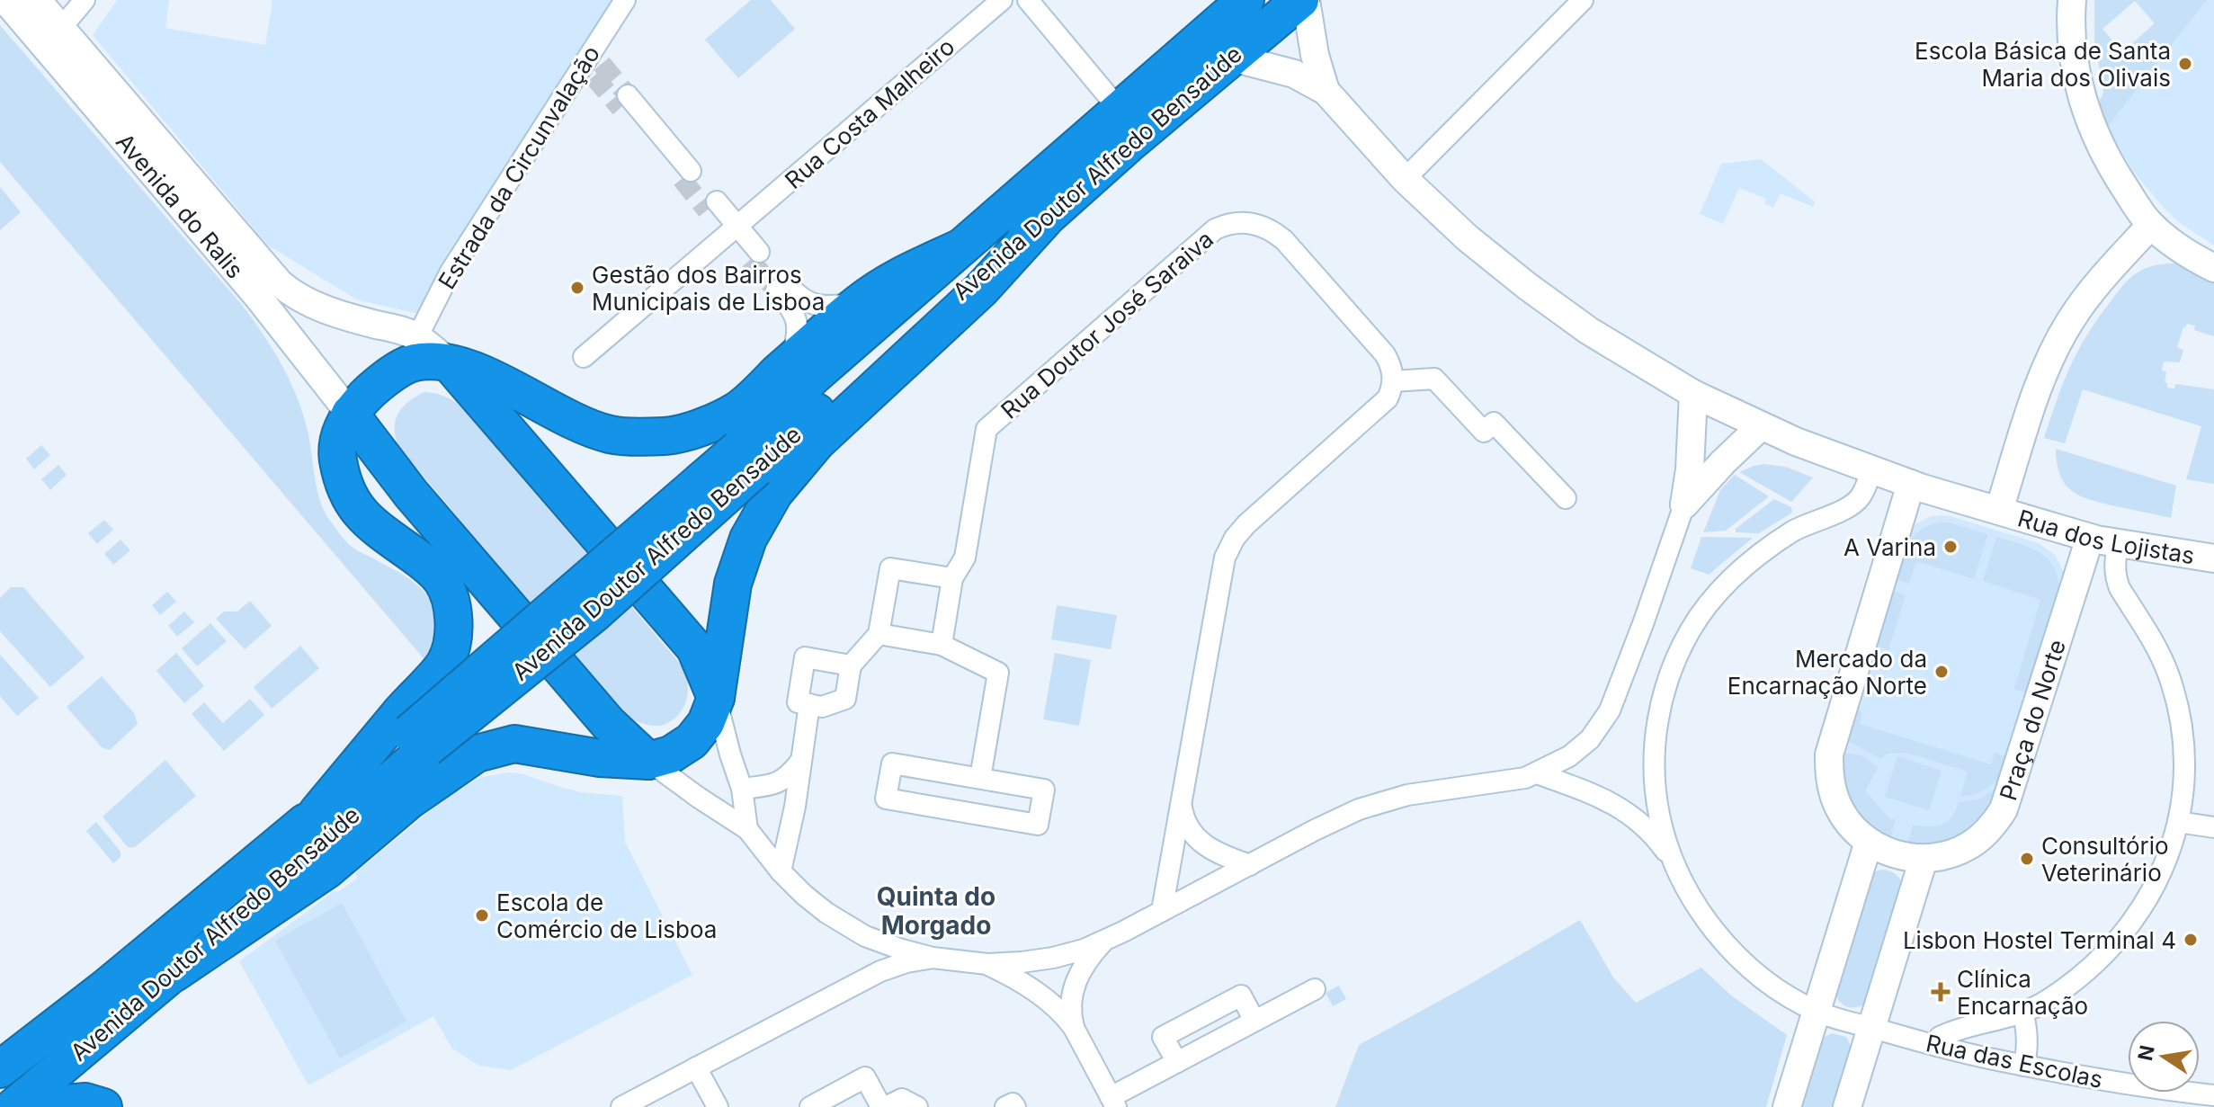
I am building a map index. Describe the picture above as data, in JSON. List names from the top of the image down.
{
  "streets": {
    "highway": ["Avenida Doutor Alfredo Bensaúde"],
    "street": [
      "Rua Costa Malheiro",
      "Estrada da Circunvalação",
      "Avenida do Ralis",
      "Rua Doutor José Saraiva",
      "Rua dos Lojistas",
      "Praça do Norte",
      "Rua das Escolas"
    ]
  },
  "crossings": [
    ["Estrada da Circunvalação", "Avenida do Ralis"],
    ["Rua dos Lojistas", "Praça do Norte"]
  ],
  "districts": ["Quinta do Morgado"],
  "places": {
    "other": [
      "Escola Básica de Santa Maria dos Olivais",
      "Gestão dos Bairros Municipais de Lisboa",
      "A Varina",
      "Mercado da Encarnação Norte",
      "Consultório Veterinário",
      "Escola de Comércio de Lisboa",
      "Lisbon Hostel Terminal 4"
    ],
    "health": ["Clínica Encarnação"]
  },
  "north": "left"
}
